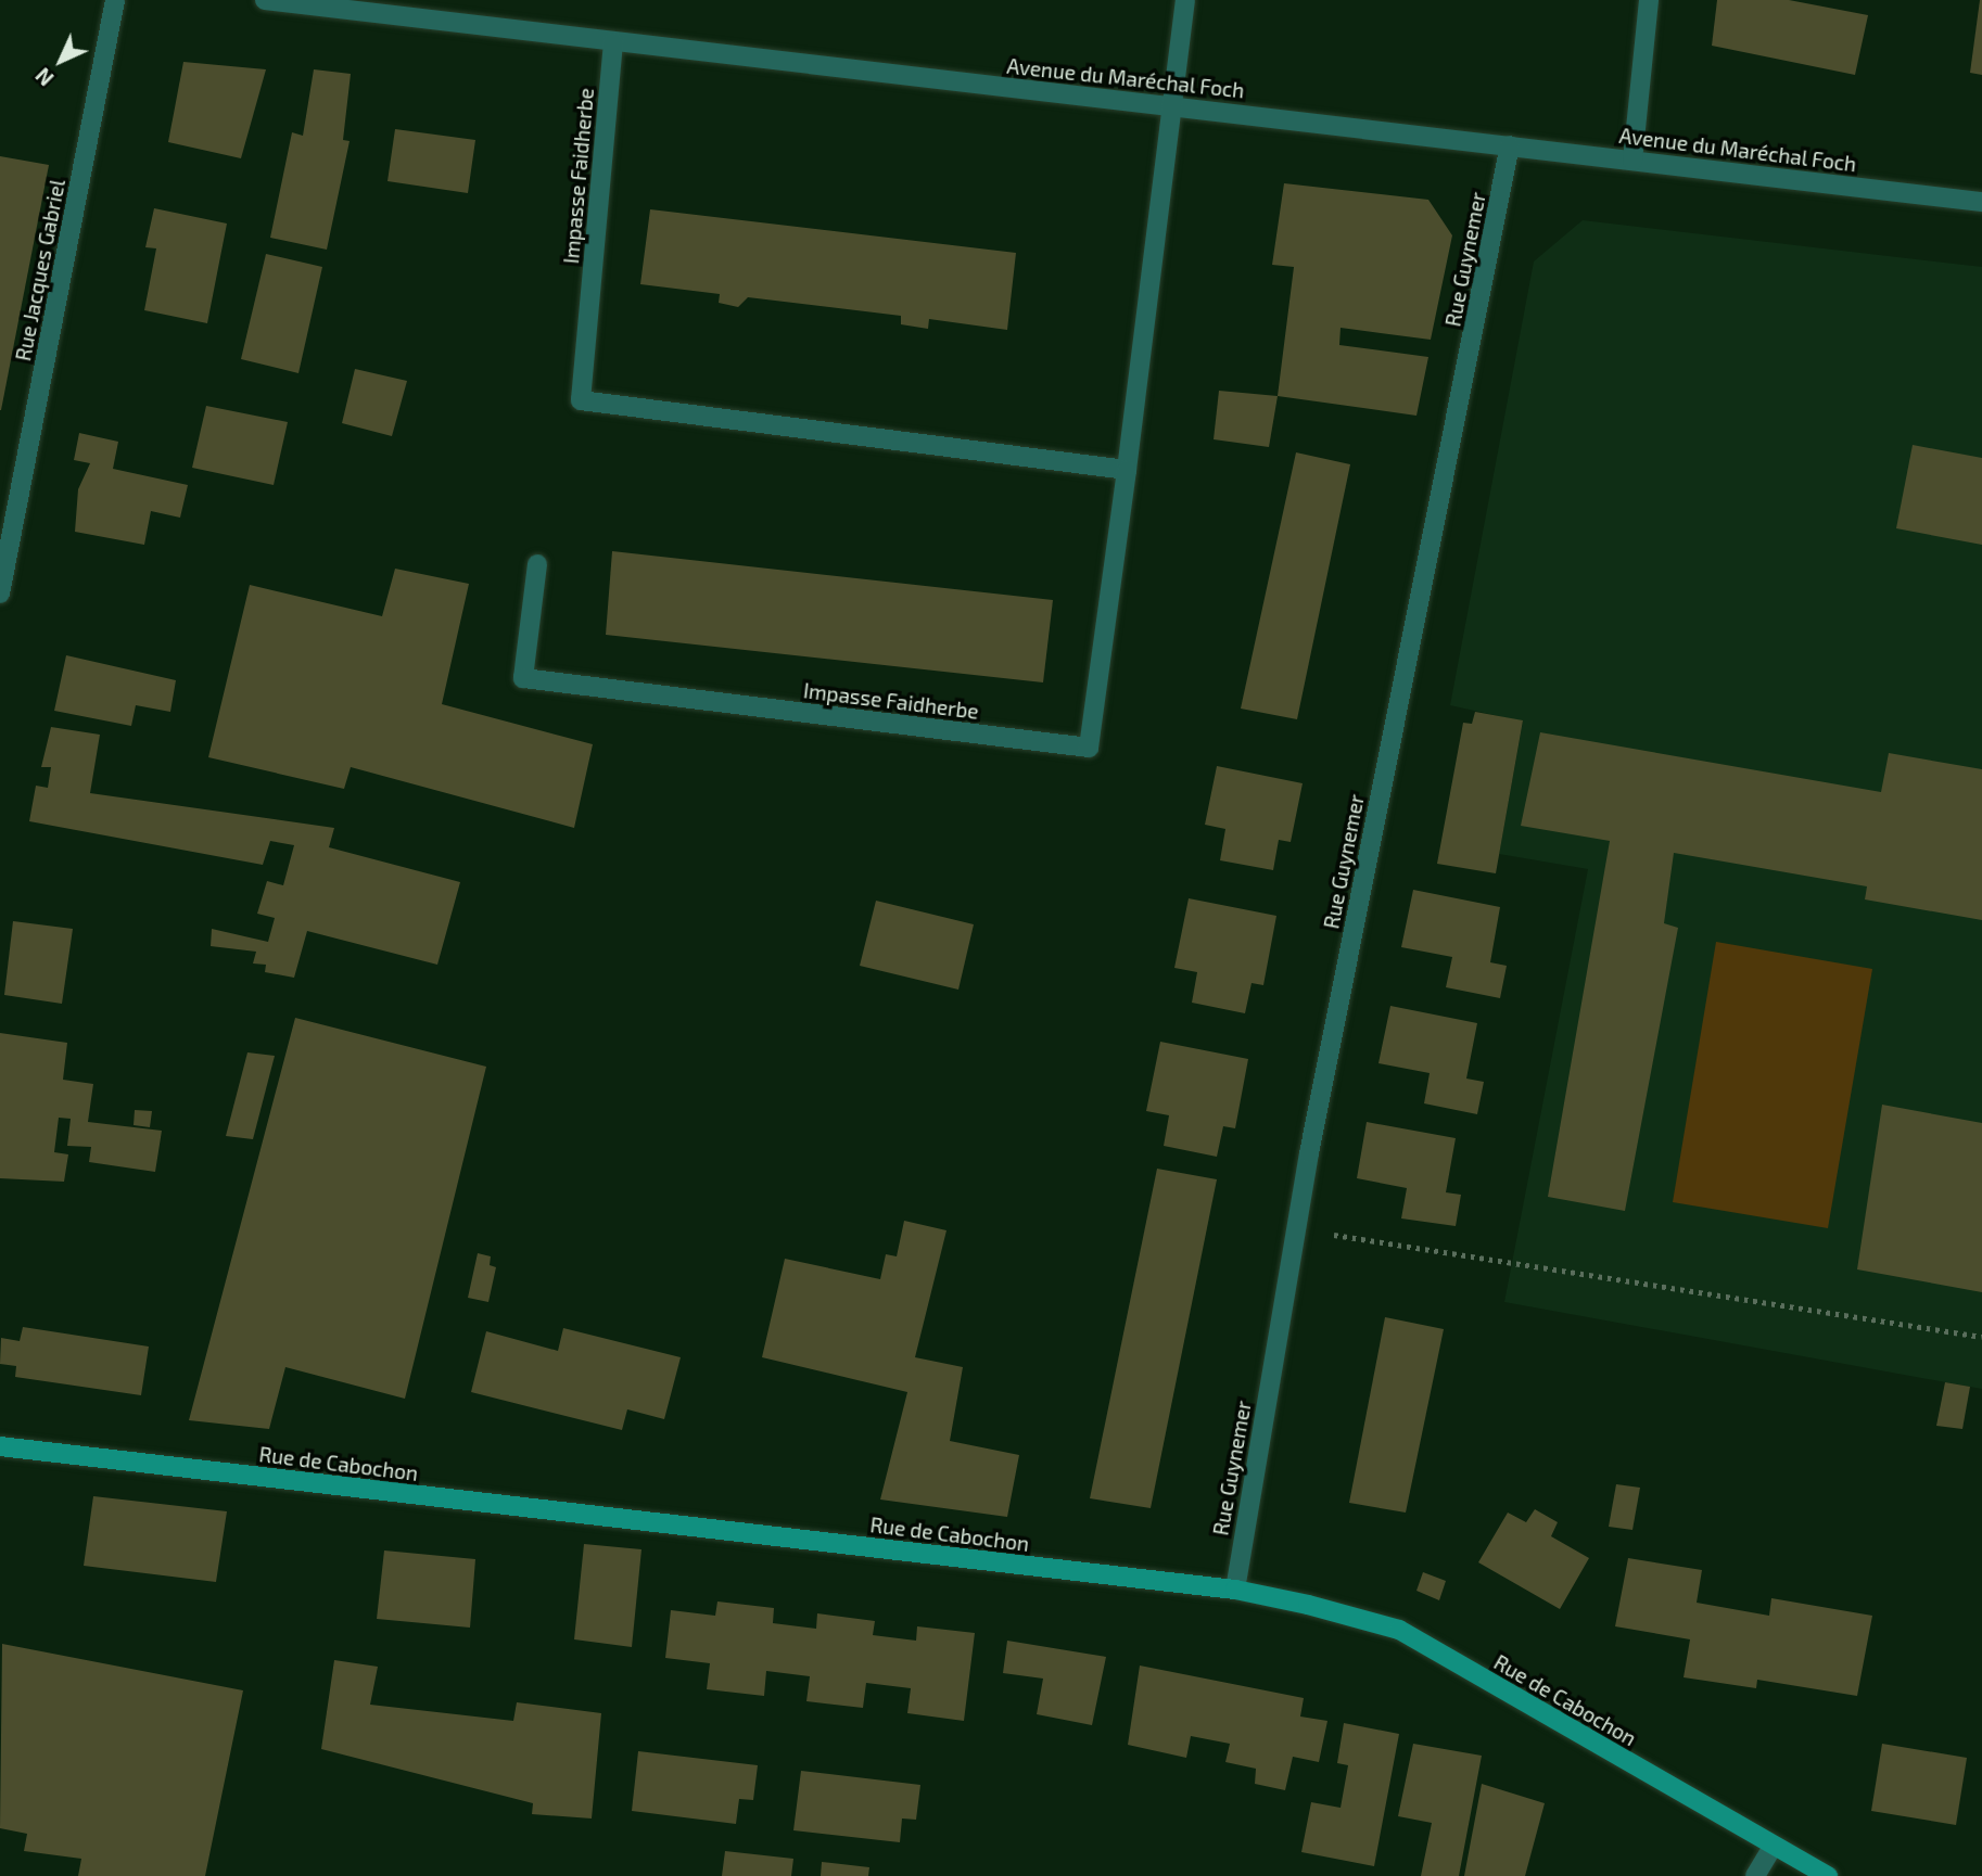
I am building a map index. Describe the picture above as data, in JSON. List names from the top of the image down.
{
  "streets": {
    "street": [
      "Avenue du Maréchal Foch",
      "Impasse Faidherbe",
      "Rue Guynemer",
      "Rue Jacques Gabriel",
      "Rue de Cabochon"
    ]
  },
  "crossings": [
    ["Avenue du Maréchal Foch", "Impasse Faidherbe"],
    ["Avenue du Maréchal Foch", "Rue Guynemer"],
    ["Rue Guynemer", "Rue de Cabochon"]
  ],
  "north": "bottom left"
}
